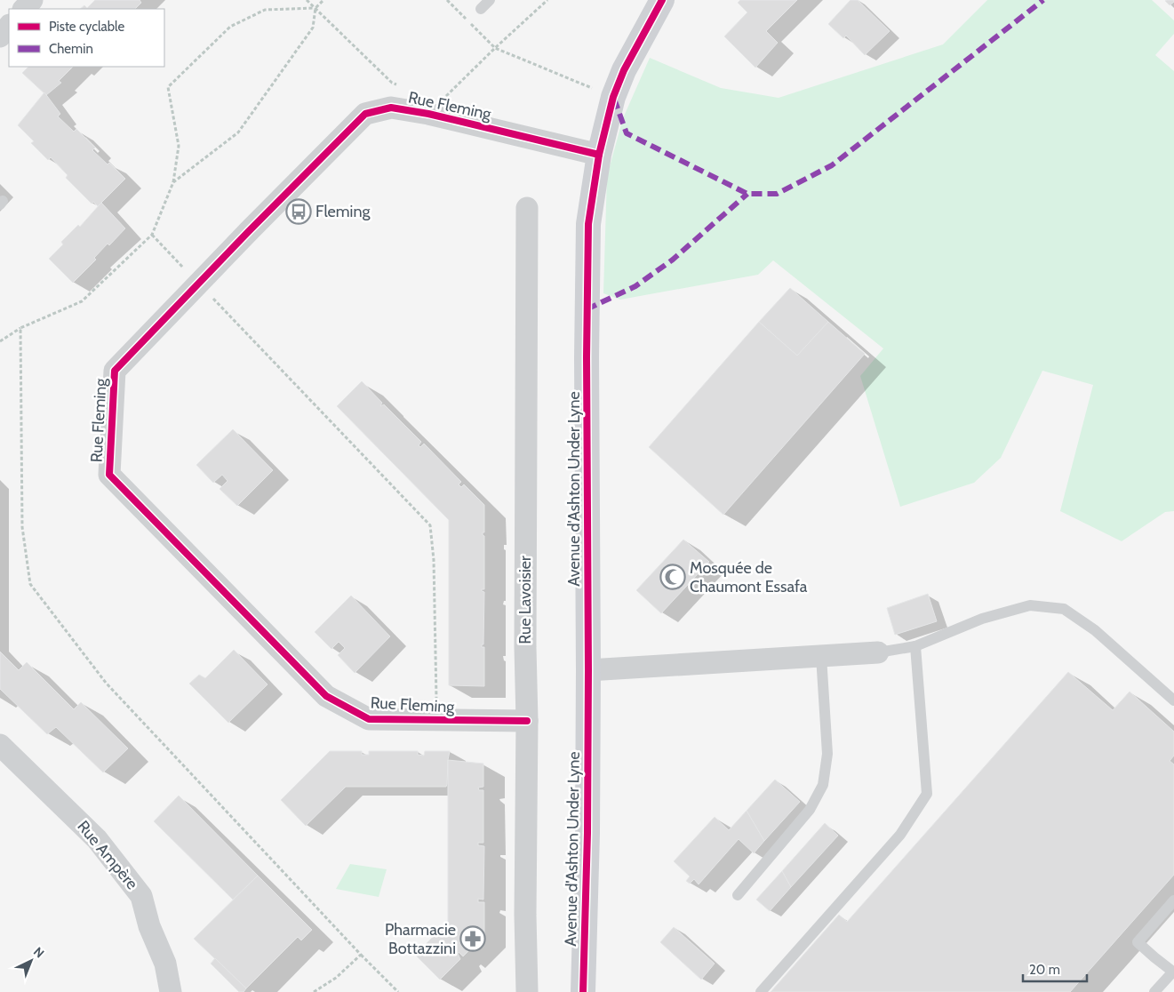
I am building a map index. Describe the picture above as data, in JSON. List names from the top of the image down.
{
  "streets": {
    "street": [
      "Rue Fleming",
      "Avenue d'Ashton Under Lyne",
      "Rue Lavoisier",
      "Rue Ampère"
    ]
  },
  "crossings": [
    ["Rue Fleming", "Avenue d'Ashton Under Lyne"],
    ["Rue Fleming", "Rue Lavoisier"]
  ],
  "places": {
    "bus stop": ["Fleming"],
    "mosque": ["Mosquée de Chaumont Essafa"],
    "pharmacy": ["Pharmacie Bottazzini"]
  },
  "legend": ["Piste cyclable", "Chemin"],
  "scale_bar": "20 m",
  "north": "top right"
}
